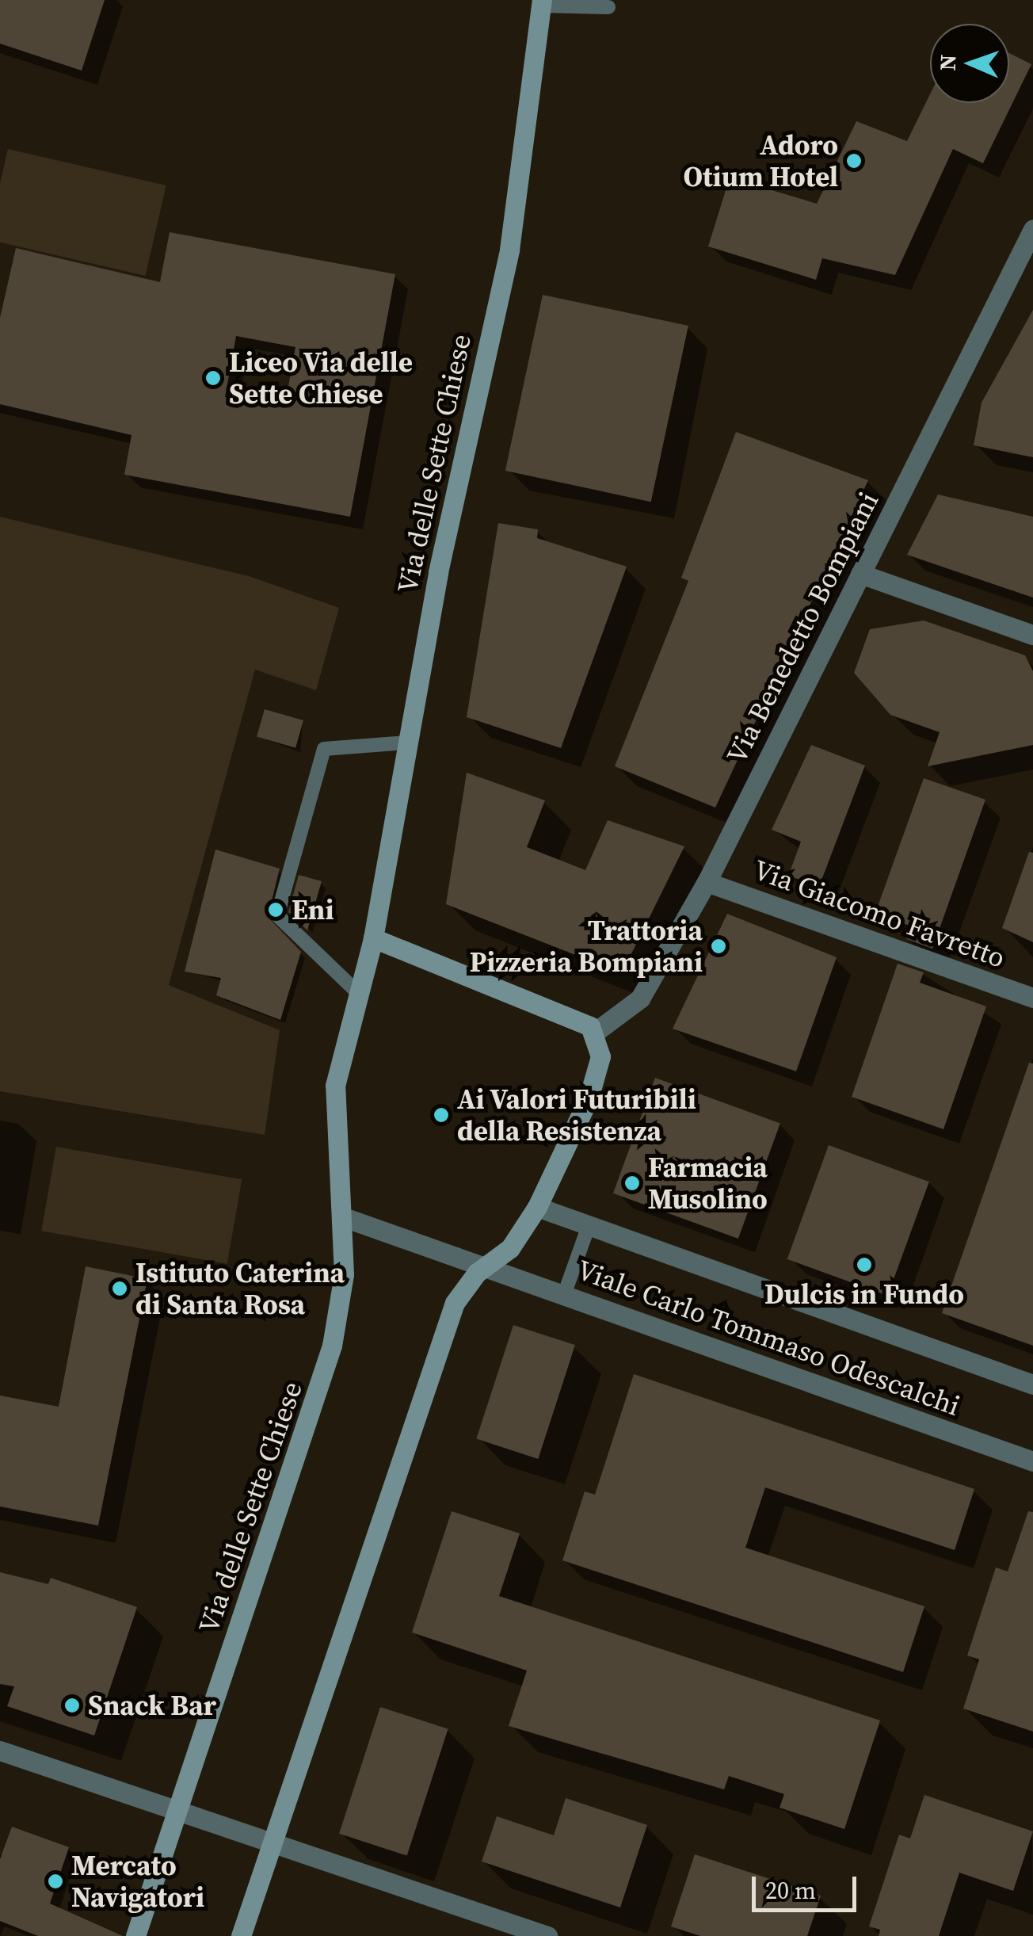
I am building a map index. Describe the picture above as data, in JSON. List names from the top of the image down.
{
  "streets": {
    "main road": ["Via delle Sette Chiese"],
    "street": ["Via Benedetto Bompiani", "Via Giacomo Favretto", "Viale Carlo Tommaso Odescalchi"]
  },
  "crossings": [
    ["Via delle Sette Chiese", "Viale Carlo Tommaso Odescalchi"],
    ["Via Benedetto Bompiani", "Via Giacomo Favretto"]
  ],
  "places": [
    "Adoro Otium Hotel",
    "Liceo Via delle Sette Chiese",
    "Eni",
    "Trattoria Pizzeria Bompiani",
    "Ai Valori Futuribili della Resistenza",
    "Farmacia Musolino",
    "Dulcis in Fundo",
    "Istituto Caterina di Santa Rosa",
    "Snack Bar",
    "Mercato Navigatori"
  ],
  "scale_bar": "20 m",
  "north": "left"
}
